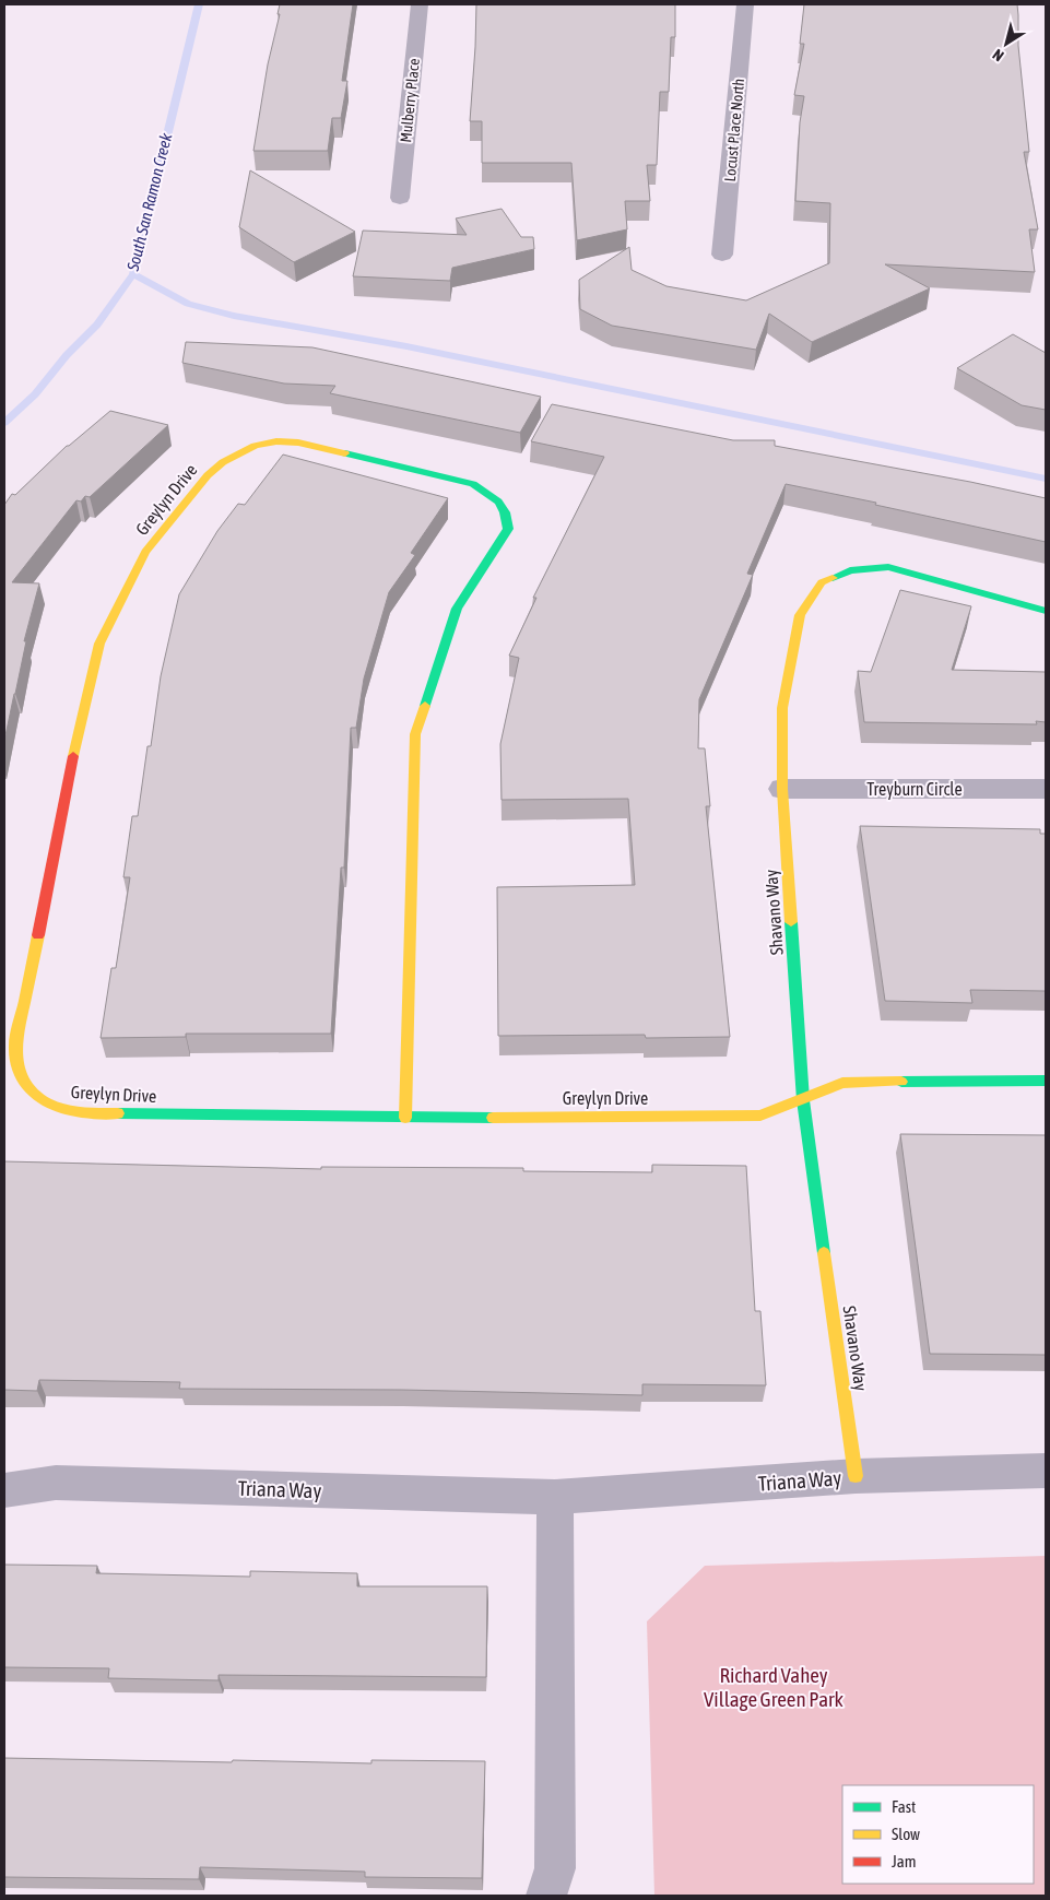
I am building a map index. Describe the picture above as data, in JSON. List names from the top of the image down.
{
  "streets": {
    "street": [
      "Mulberry Place",
      "Locust Place North",
      "Greylyn Drive",
      "Treyburn Circle",
      "Shavano Way",
      "Triana Way"
    ]
  },
  "crossings": [
    ["Greylyn Drive", "Shavano Way"],
    ["Treyburn Circle", "Shavano Way"],
    ["Shavano Way", "Triana Way"]
  ],
  "water": ["South San Ramon Creek"],
  "parks": ["Richard Vahey Village Green Park"],
  "legend": ["Fast", "Slow", "Jam"],
  "north": "bottom left"
}
